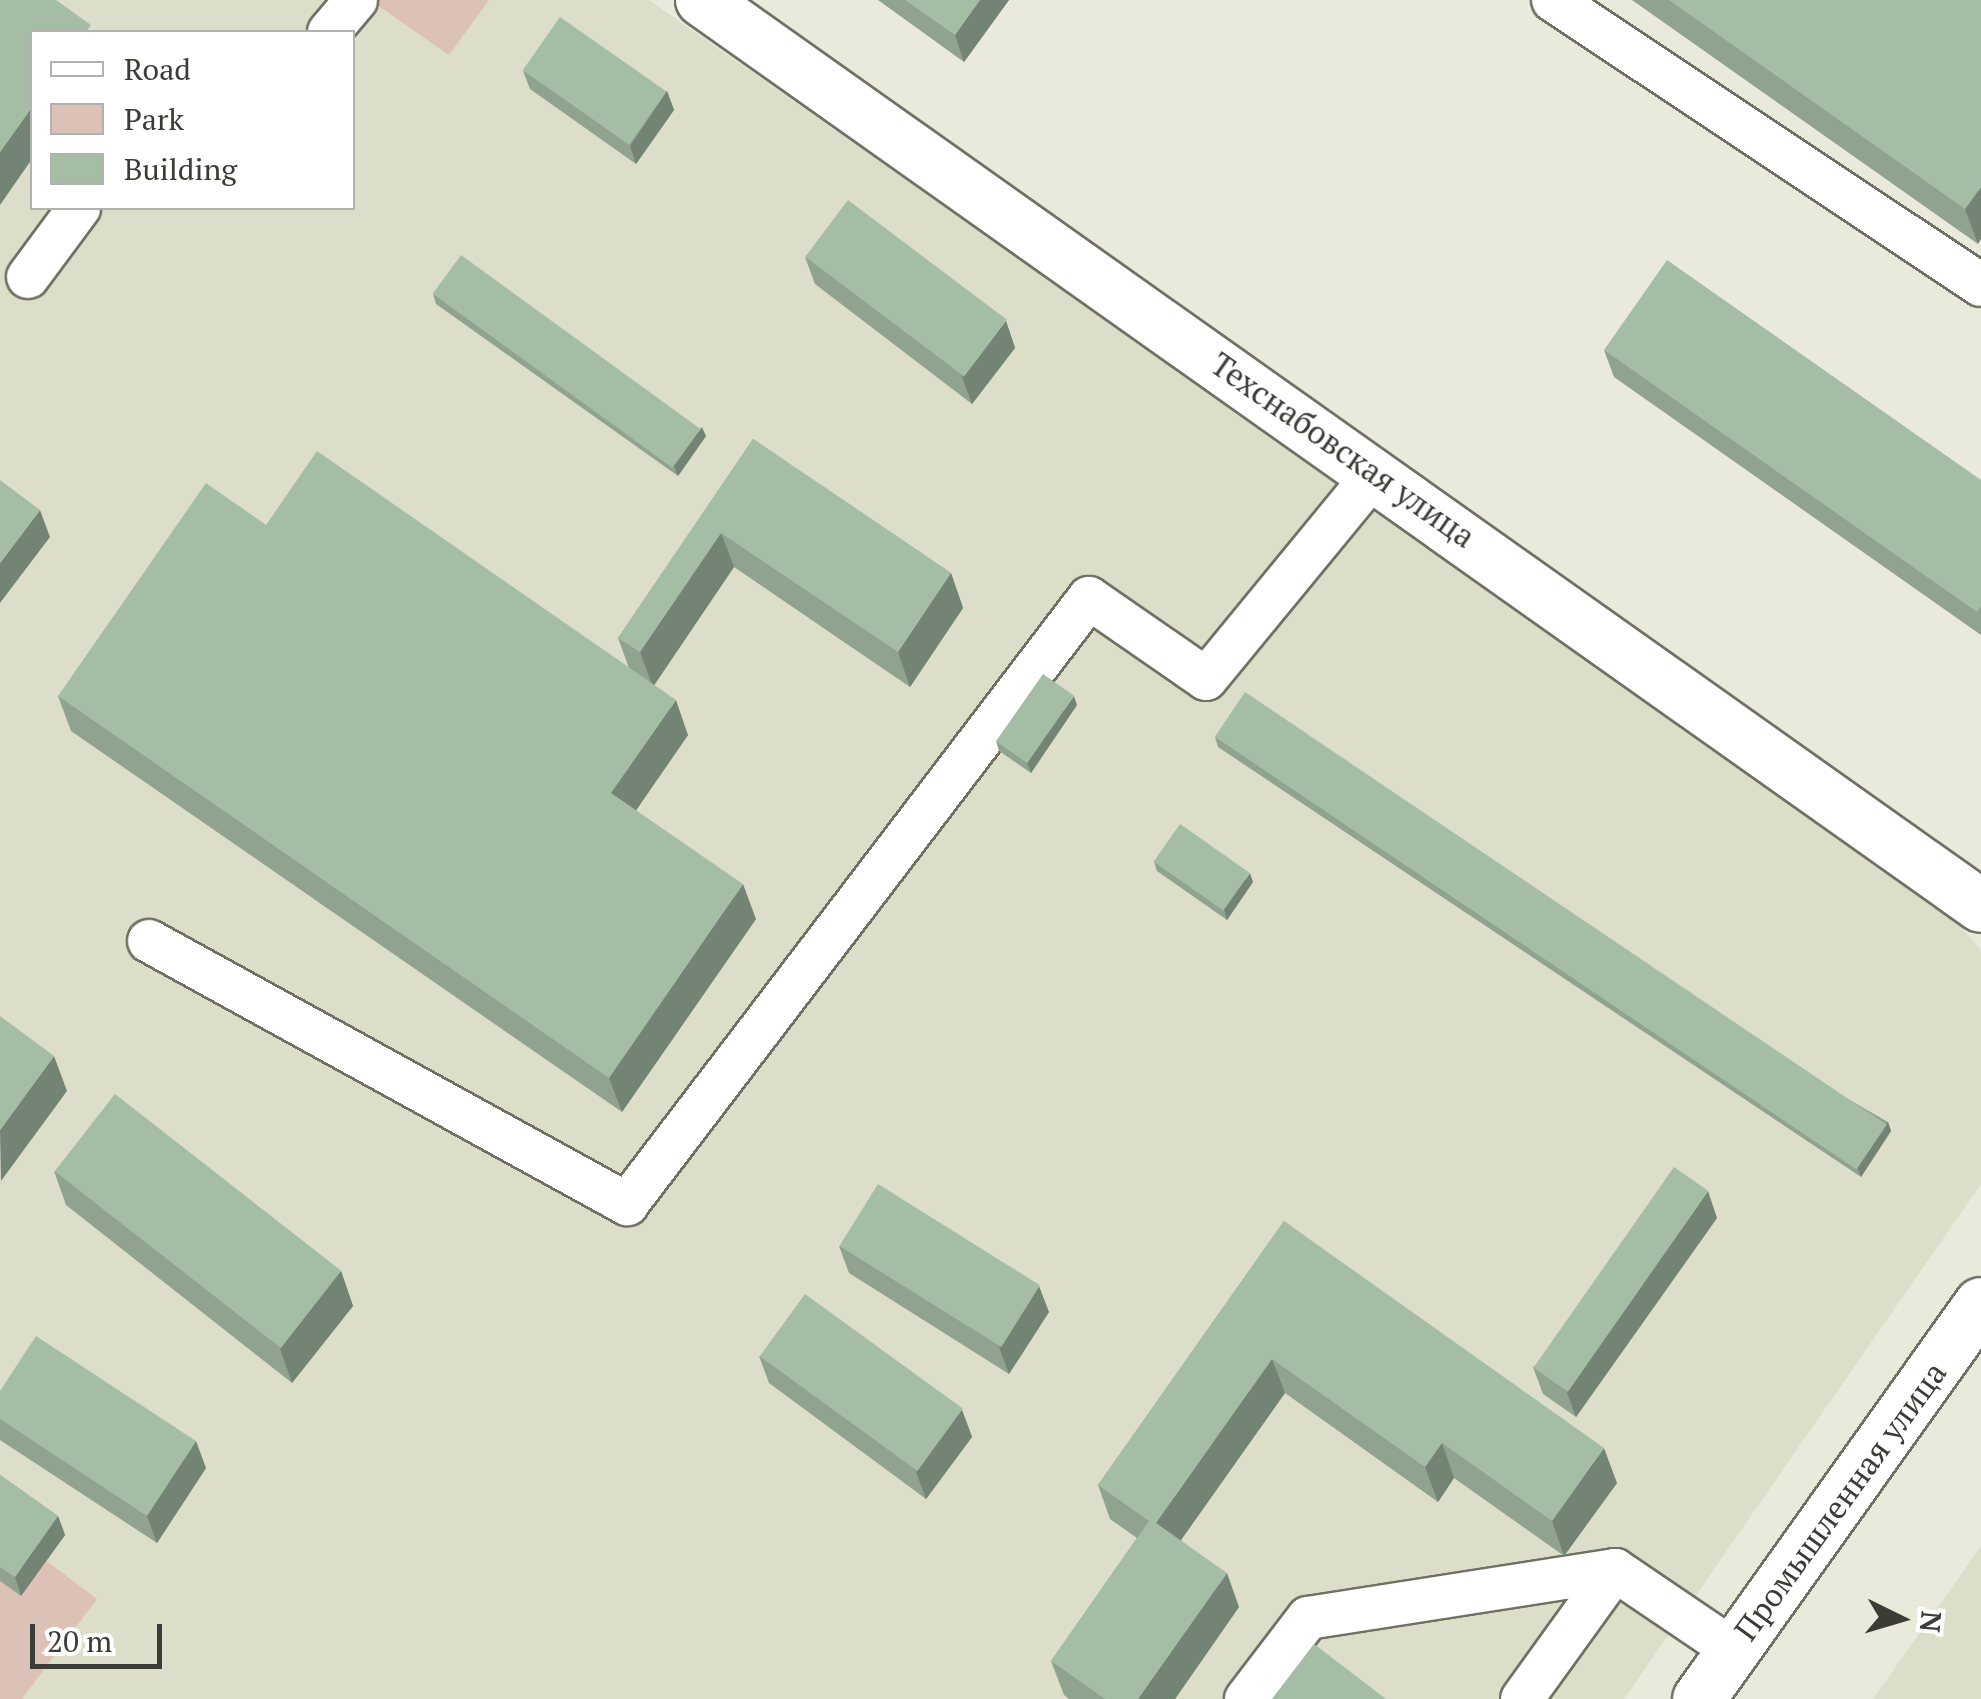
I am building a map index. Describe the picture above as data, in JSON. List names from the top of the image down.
{
  "streets": {
    "main road": ["Техснабовская улица", "Промышленная улица"]
  },
  "legend": ["Road", "Park", "Building"],
  "scale_bar": "20 m",
  "north": "right"
}
